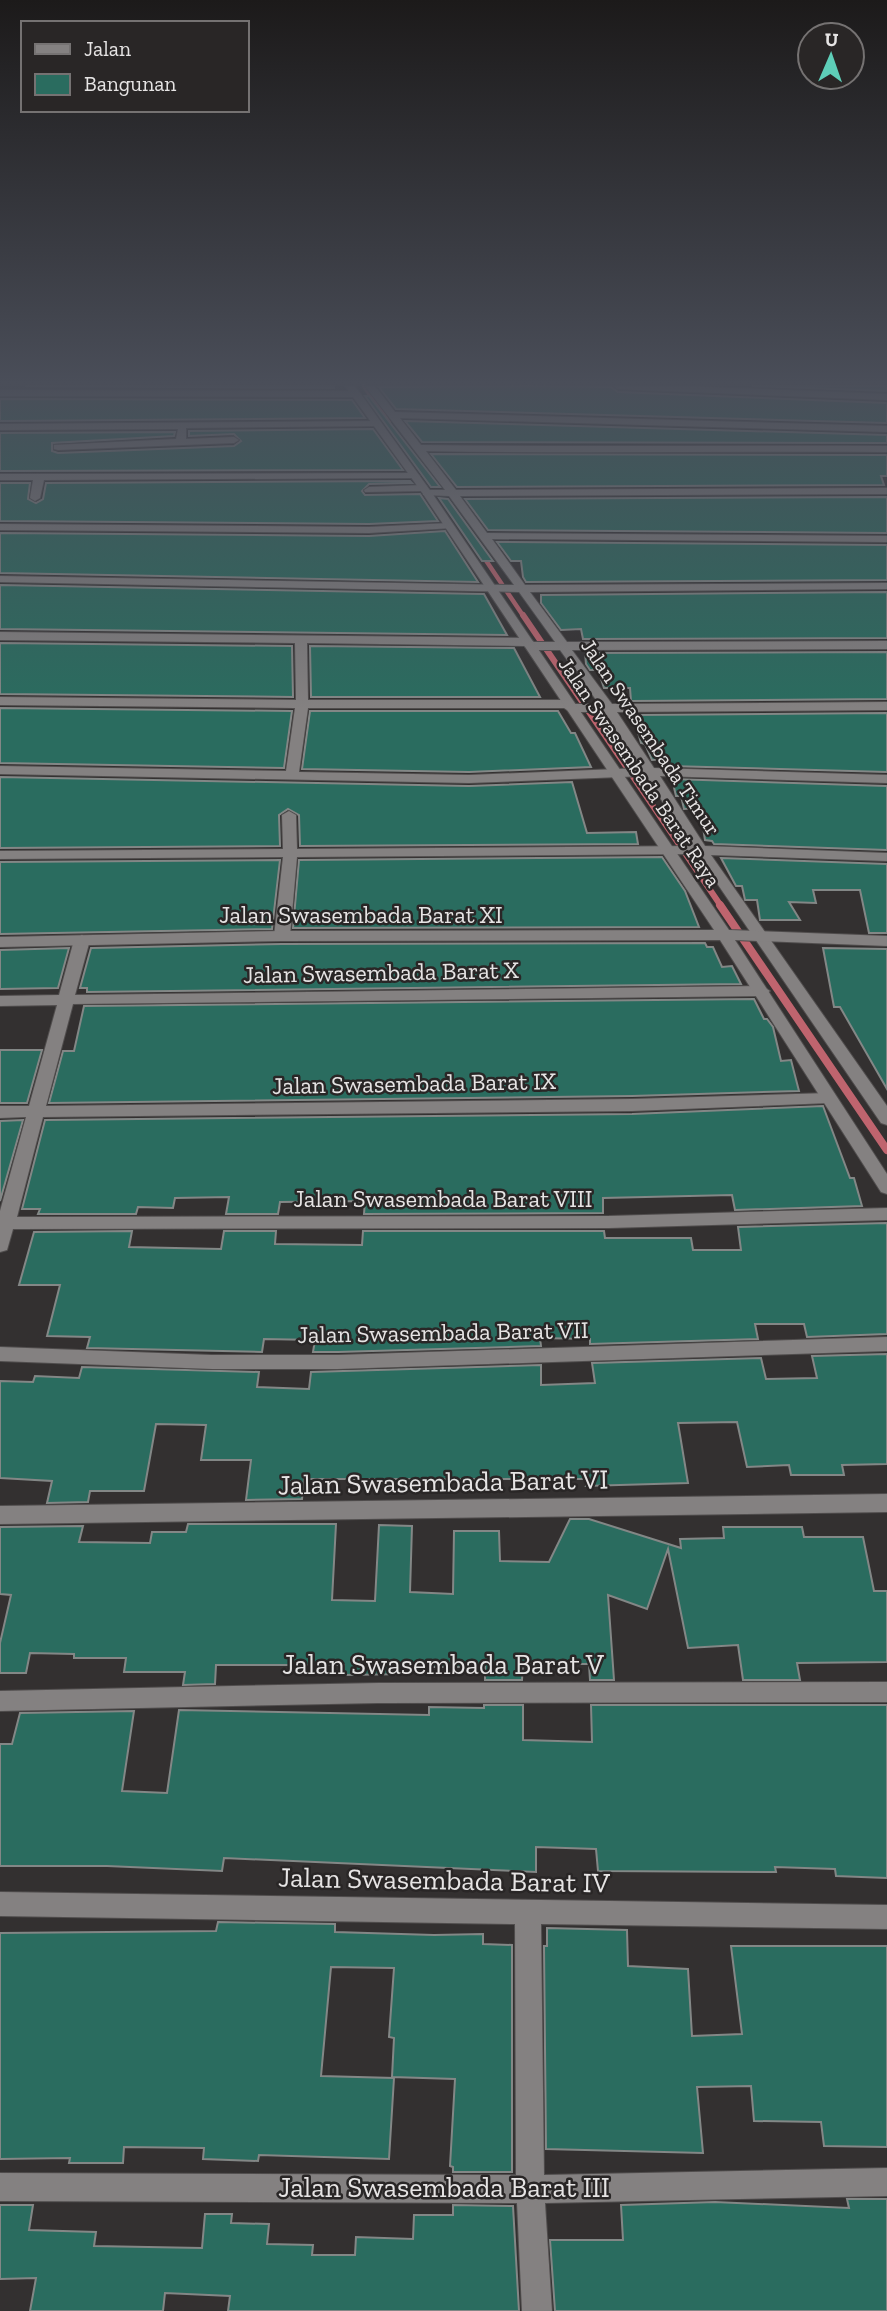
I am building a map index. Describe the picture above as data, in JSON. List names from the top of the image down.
{
  "streets": {
    "street": [
      "Jalan Swasembada Timur",
      "Jalan Swasembada Barat Raya",
      "Jalan Swasembada Barat XI",
      "Jalan Swasembada Barat X",
      "Jalan Swasembada Barat IX",
      "Jalan Swasembada Barat VIII",
      "Jalan Swasembada Barat VII",
      "Jalan Swasembada Barat VI",
      "Jalan Swasembada Barat V",
      "Jalan Swasembada Barat IV",
      "Jalan Swasembada Barat III"
    ]
  },
  "crossings": [
    ["Jalan Swasembada Timur", "Jalan Swasembada Barat XI"],
    ["Jalan Swasembada Barat Raya", "Jalan Swasembada Barat XI"],
    ["Jalan Swasembada Barat Raya", "Jalan Swasembada Barat X"],
    ["Jalan Swasembada Barat Raya", "Jalan Swasembada Barat IX"]
  ],
  "legend": ["Jalan", "Bangunan"],
  "north": "top"
}
